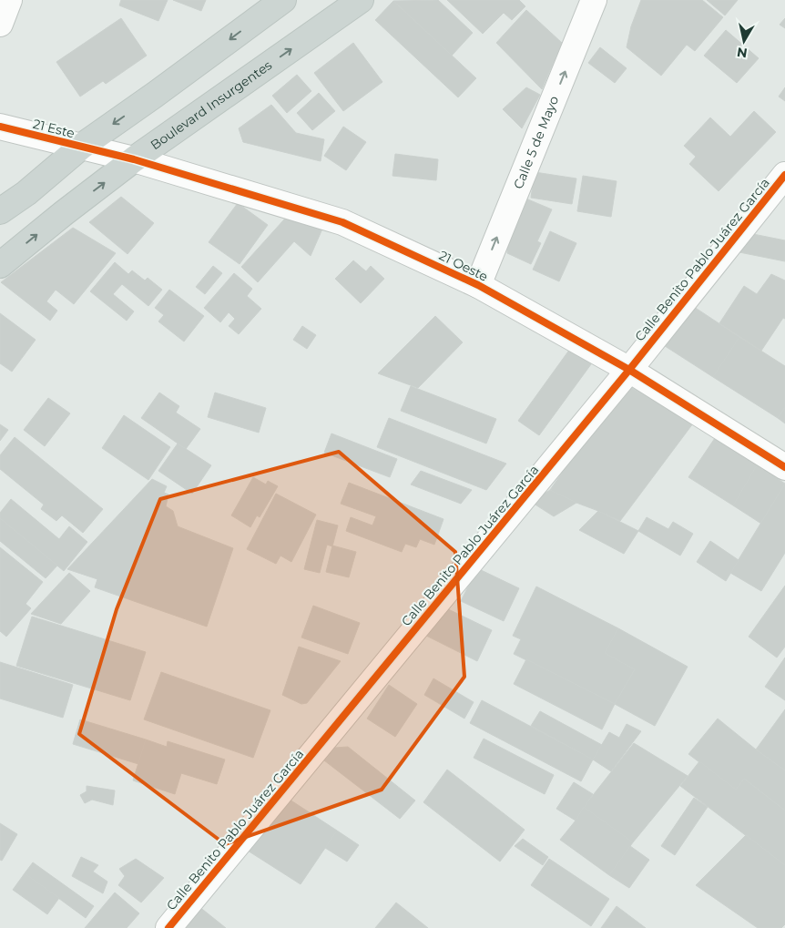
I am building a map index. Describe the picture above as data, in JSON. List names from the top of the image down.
{
  "streets": {
    "main road": ["Boulevard Insurgentes"],
    "street": [
      "21 Este",
      "Calle 5 de Mayo",
      "Calle Benito Pablo Juárez García",
      "21 Oeste"
    ]
  },
  "crossings": [
    ["Boulevard Insurgentes", "21 Oeste"],
    ["21 Este", "21 Oeste"],
    ["Calle 5 de Mayo", "21 Oeste"],
    ["Calle Benito Pablo Juárez García", "21 Oeste"]
  ],
  "one_way": ["Calle 5 de Mayo"],
  "north": "bottom"
}
